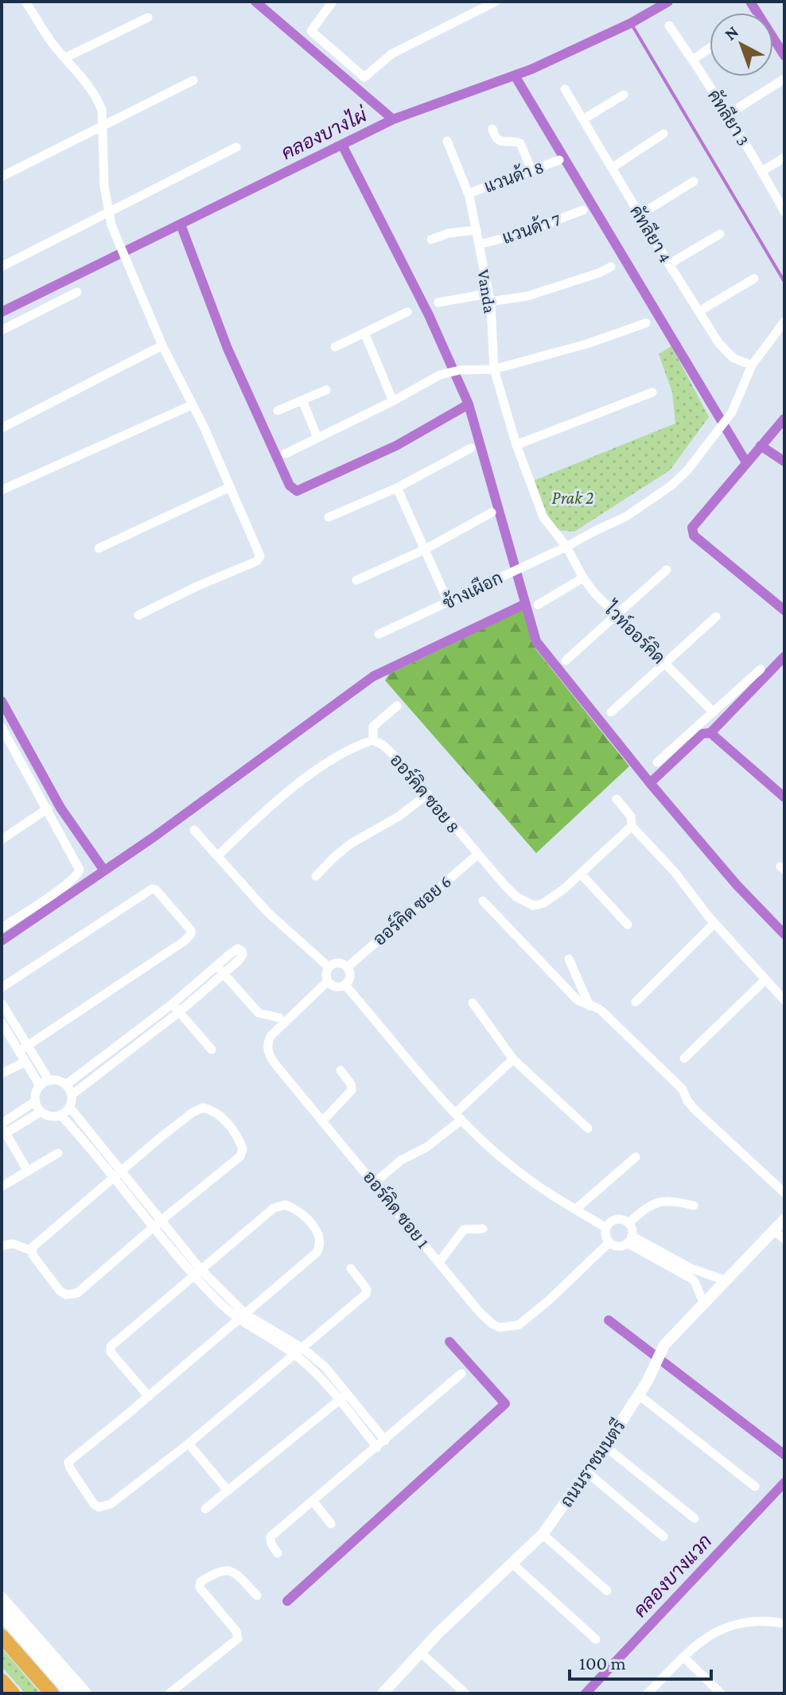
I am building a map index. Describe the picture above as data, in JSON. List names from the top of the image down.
{
  "streets": {
    "street": [
      "คัทลียา 3",
      "แวนด้า 8",
      "แวนด้า 7",
      "คัทลียา 4",
      "Vanda",
      "ช้างเผือก",
      "ไวท์ออร์คิด",
      "ออร์คิด ซอย 8",
      "ออร์คิด ซอย 6",
      "ออร์คิด ซอย 1",
      "ถนนราชมนตรี"
    ]
  },
  "crossings": [
    ["แวนด้า 8", "Vanda"],
    ["แวนด้า 7", "Vanda"],
    ["คัทลียา 4", "ช้างเผือก"],
    ["Vanda", "ช้างเผือก"],
    ["Vanda", "ไวท์ออร์คิด"],
    ["ช้างเผือก", "ไวท์ออร์คิด"],
    ["ออร์คิด ซอย 8", "ออร์คิด ซอย 6"],
    ["ออร์คิด ซอย 6", "ออร์คิด ซอย 1"]
  ],
  "water": ["คลองบางไผ่", "คลองบางแวก"],
  "parks": ["Prak 2"],
  "scale_bar": "100 m",
  "north": "top left"
}
